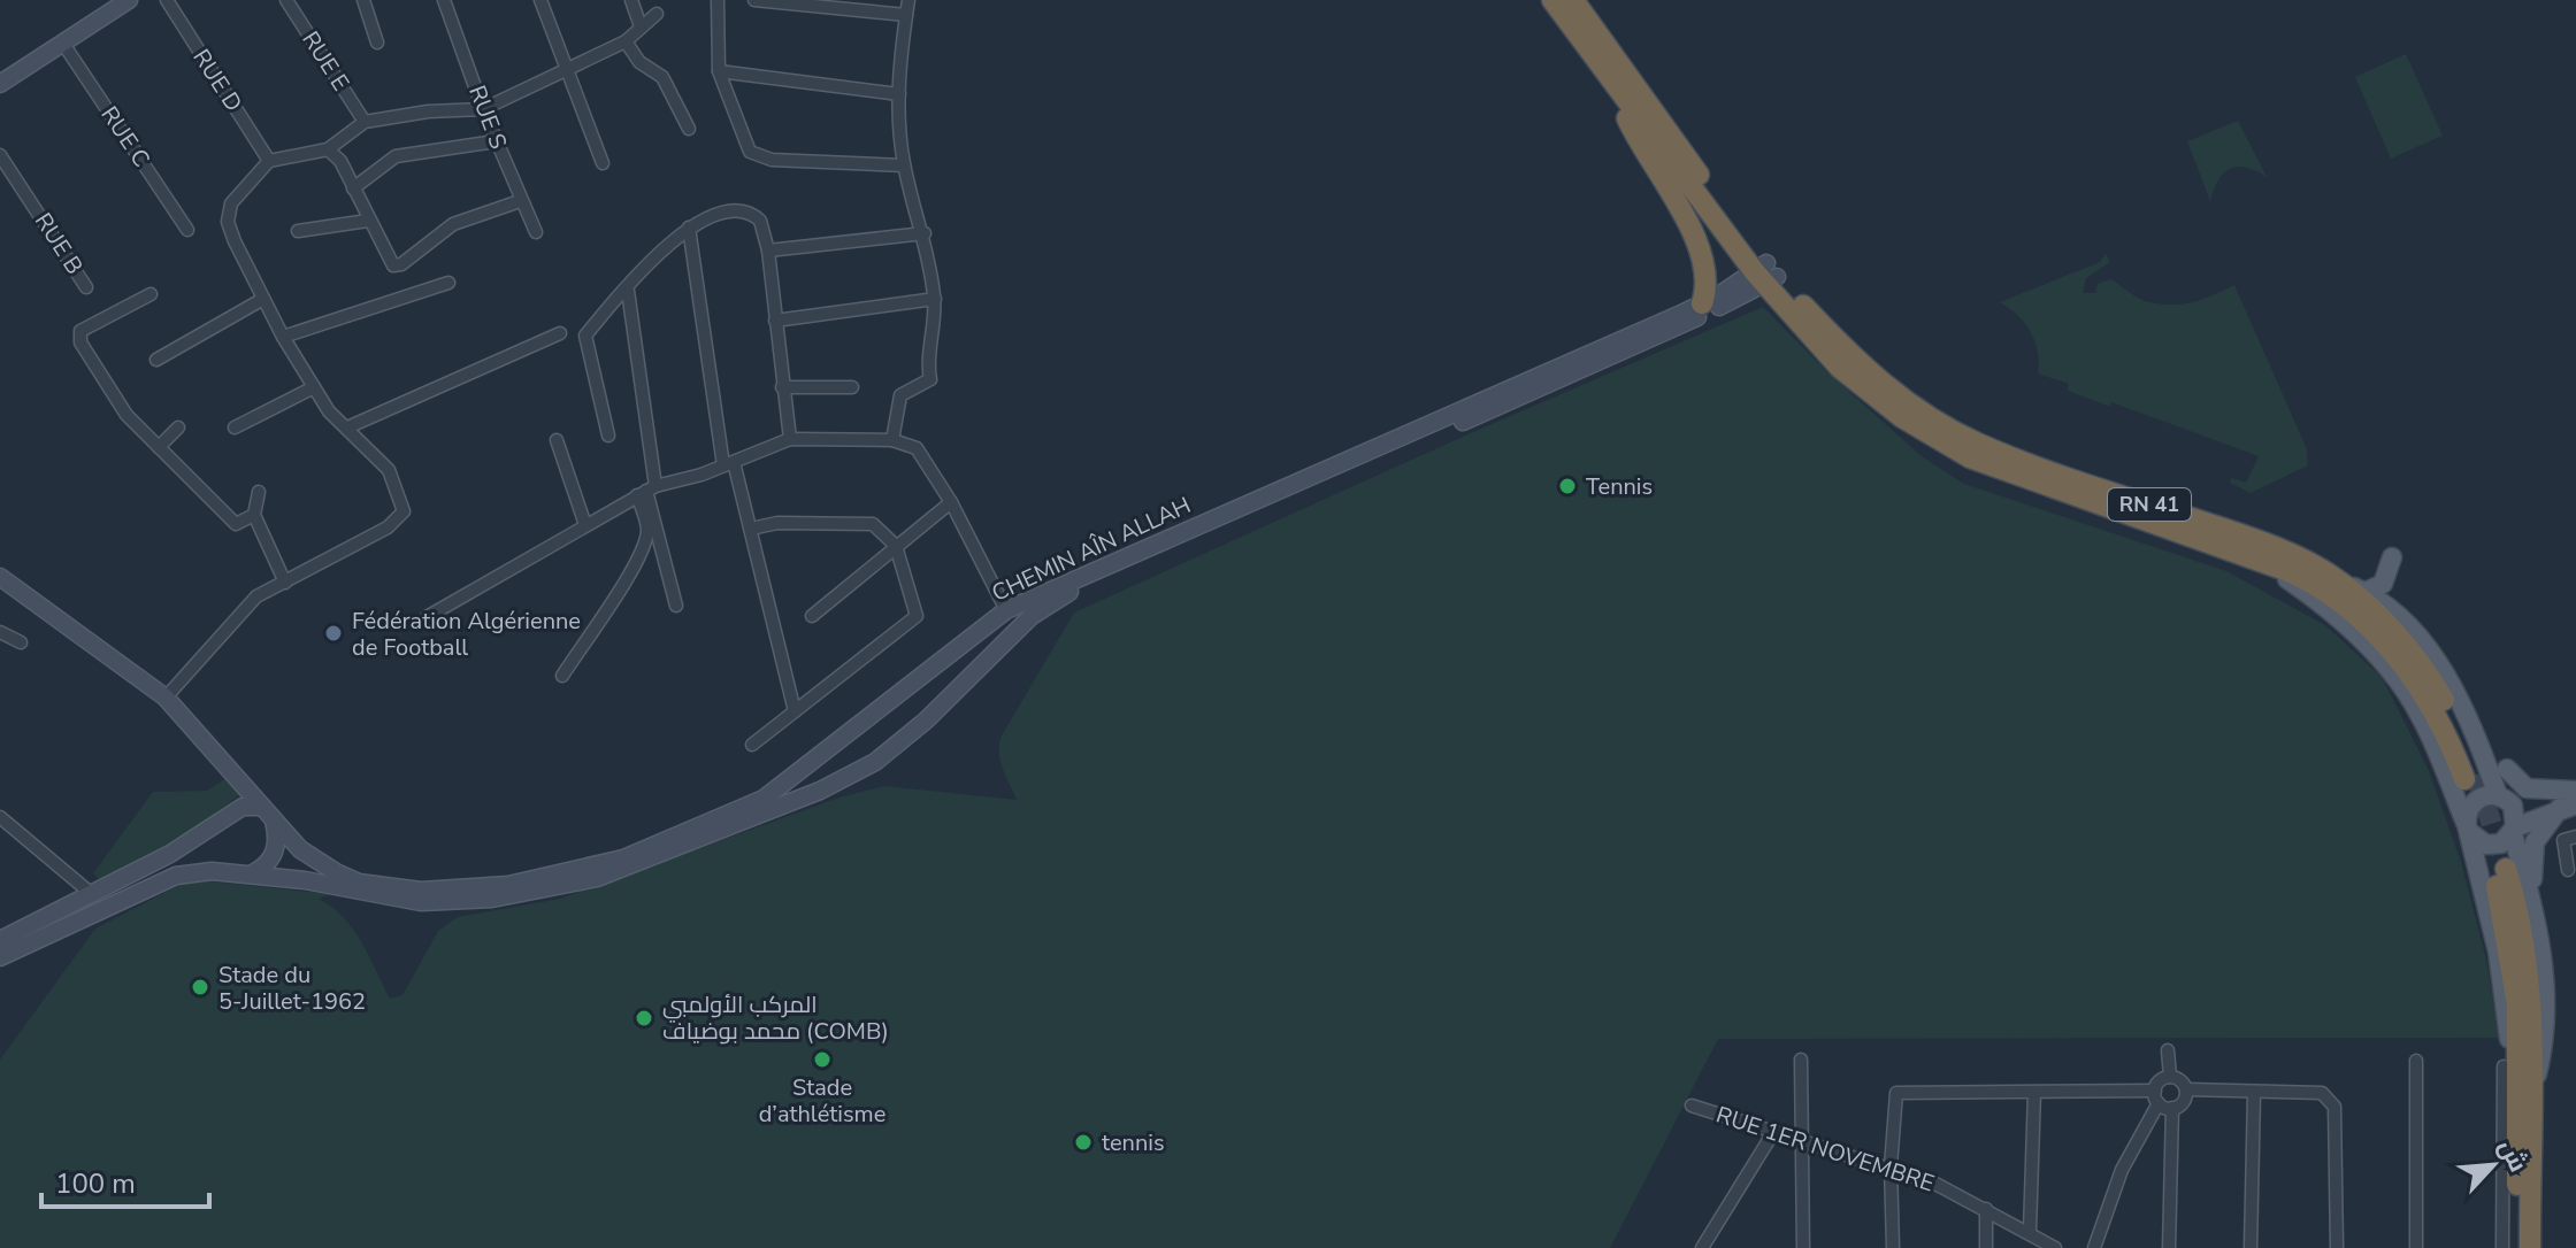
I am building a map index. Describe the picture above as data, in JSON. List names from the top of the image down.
{
  "streets": {
    "highway": ["RN 41"],
    "main road": ["CHEMIN AÎN ALLAH"],
    "street": [
      "RUE E",
      "RUE D",
      "RUE S",
      "RUE C",
      "RUE B",
      "RUE 1ER NOVEMBRE"
    ]
  },
  "crossings": [
    ["RN 41", "CHEMIN AÎN ALLAH"]
  ],
  "places": [
    "Tennis",
    "Fédération Algérienne de Football",
    "Stade du 5-Juillet-1962",
    "المركب الأولمبي محمد بوضياف (COMB)",
    "Stade d’athlétisme",
    "tennis"
  ],
  "scale_bar": "100 m",
  "north": "top right"
}
